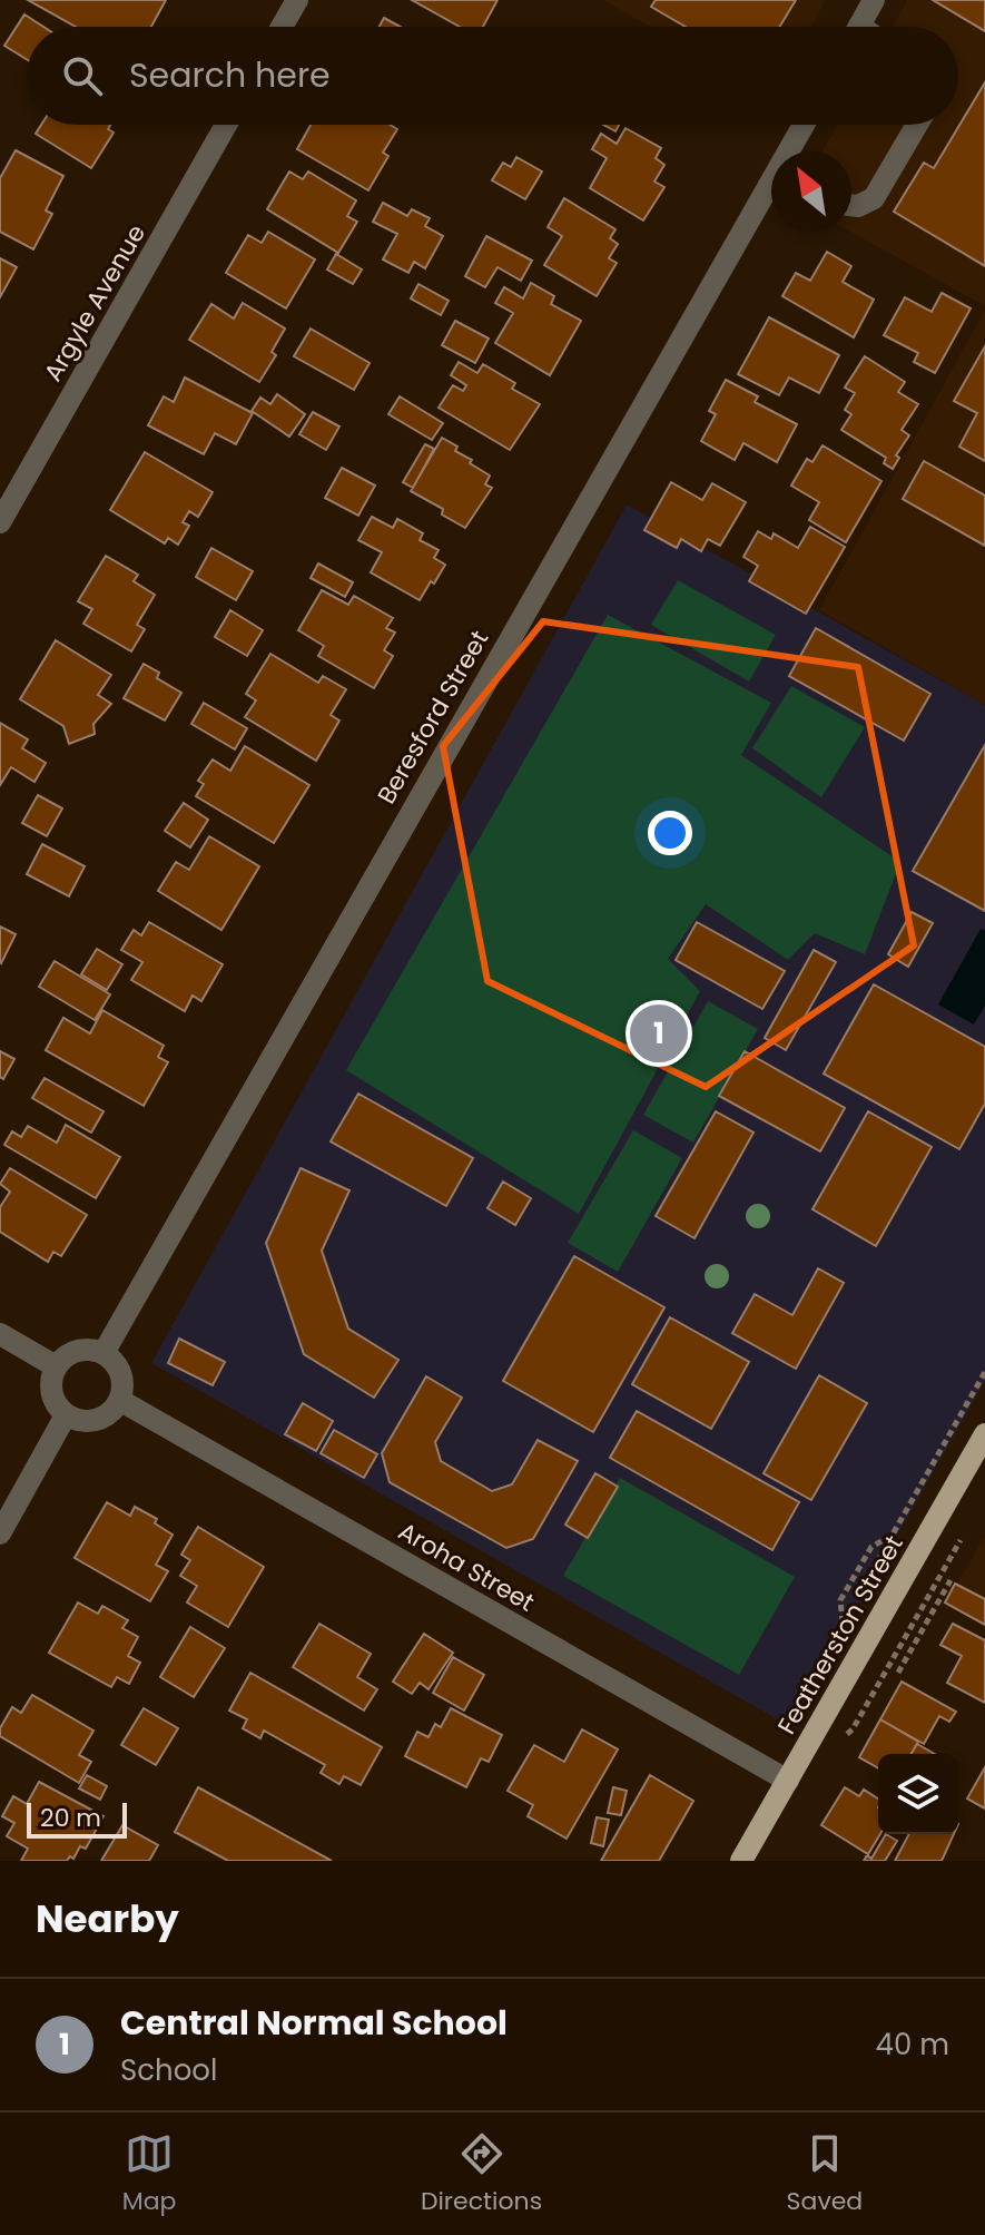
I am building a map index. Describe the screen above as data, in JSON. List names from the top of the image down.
{
  "streets": {
    "main road": ["Featherston Street"],
    "street": ["Argyle Avenue", "Beresford Street", "Aroha Street"]
  },
  "crossings": [
    ["Beresford Street", "Aroha Street"],
    ["Aroha Street", "Featherston Street"]
  ],
  "scale_bar": "20 m",
  "north": "top left",
  "page": {
    "search": "Search here",
    "pins": "1",
    "scale": "20 m",
    "heading": "Nearby",
    "list": [
      {
        "mark": "1",
        "name": "Central Normal School",
        "note": "School",
        "value": "40 m"
      }
    ],
    "nav": ["Map", "Directions", "Saved"]
  }
}
